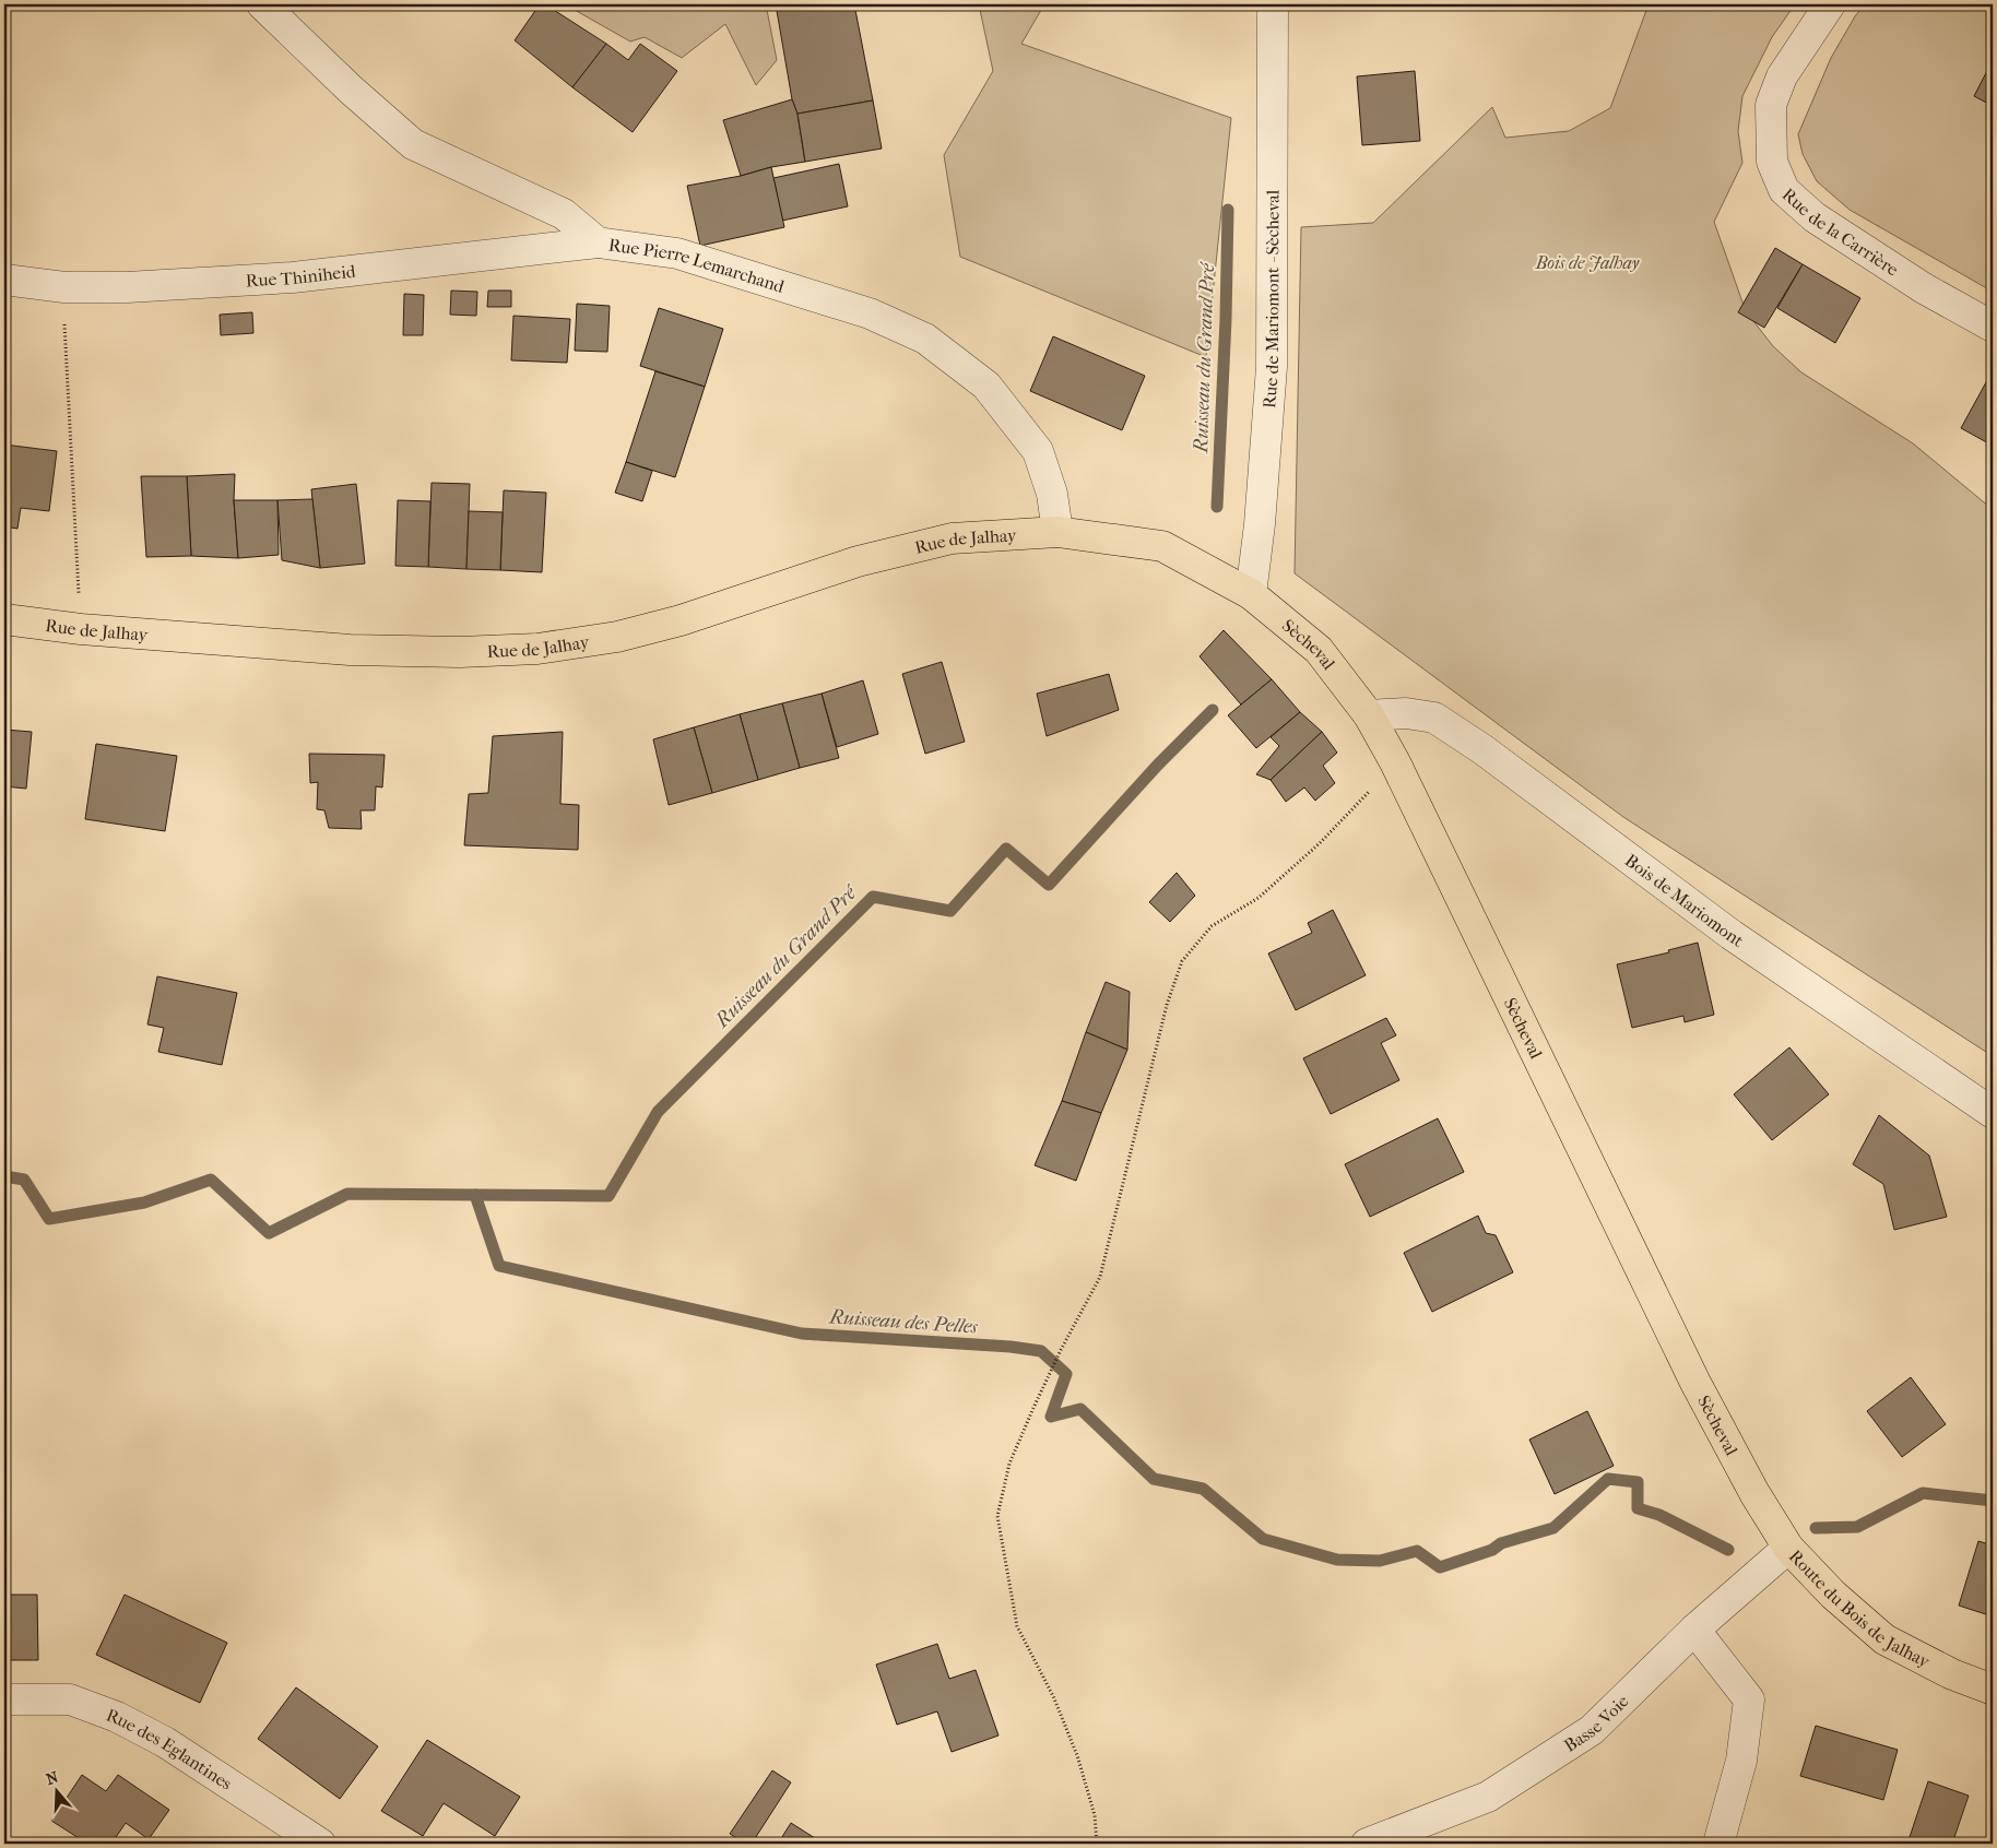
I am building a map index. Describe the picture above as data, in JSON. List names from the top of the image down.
{
  "streets": {
    "main road": ["Rue de Jalhay", "Sècheval", "Route du Bois de Jalhay"],
    "street": [
      "Rue de la Carrière",
      "Rue Pierre Lemarchand",
      "Rue Thiniheid",
      "Rue de Mariomont - Sècheval",
      "Bois de Mariomont",
      "Basse Voie",
      "Rue des Eglantines"
    ]
  },
  "crossings": [
    ["Rue Pierre Lemarchand", "Rue Thiniheid"],
    ["Rue Pierre Lemarchand", "Rue de Jalhay"],
    ["Rue de Mariomont - Sècheval", "Rue de Jalhay"],
    ["Rue de Mariomont - Sècheval", "Sècheval"],
    ["Rue de Jalhay", "Sècheval"],
    ["Sècheval", "Bois de Mariomont"],
    ["Sècheval", "Route du Bois de Jalhay"],
    ["Route du Bois de Jalhay", "Basse Voie"]
  ],
  "water": ["Ruisseau du Grand Pré", "Ruisseau des Pelles"],
  "parks": ["Bois de Jalhay"],
  "north": "top"
}
